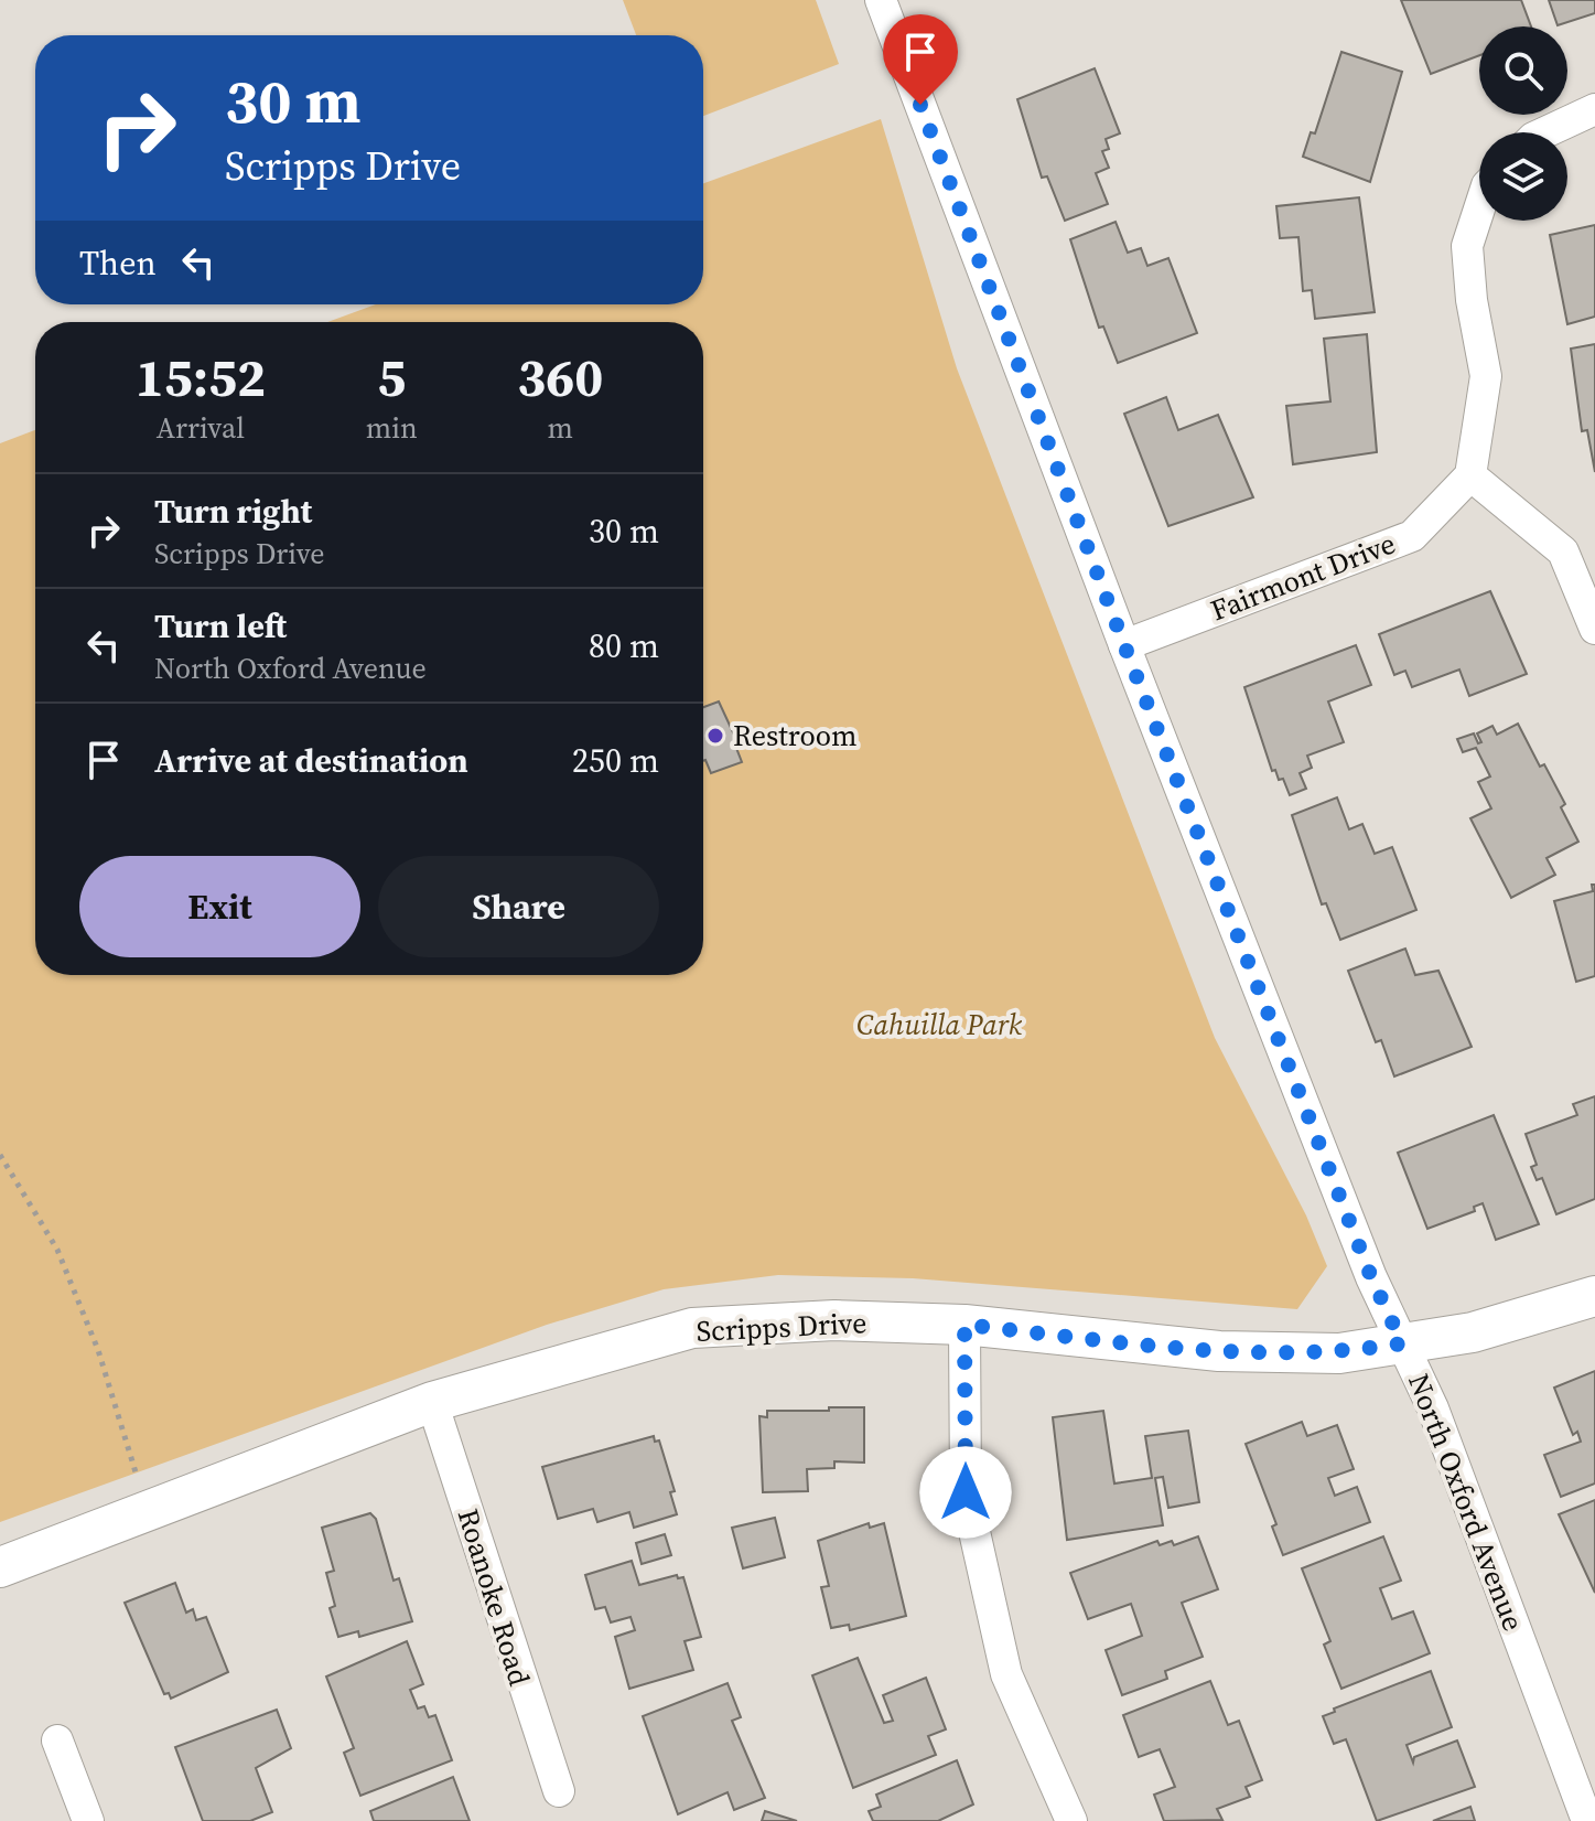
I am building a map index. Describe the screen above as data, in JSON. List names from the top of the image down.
{
  "streets": {
    "street": [
      "Fairmont Drive",
      "Scripps Drive",
      "North Oxford Avenue",
      "Roanoke Road"
    ]
  },
  "crossings": [
    ["Fairmont Drive", "North Oxford Avenue"],
    ["Scripps Drive", "North Oxford Avenue"],
    ["Scripps Drive", "Roanoke Road"]
  ],
  "parks": ["Cahuilla Park"],
  "places": ["Restroom"],
  "page": {
    "turn": ["30 m", "Scripps Drive"],
    "then": "Then",
    "eta": [
      "15:52",
      "Arrival",
      "5",
      "min",
      "360",
      "m"
    ],
    "list": [
      {
        "name": "Turn right",
        "note": "Scripps Drive",
        "value": "30 m"
      },
      {
        "name": "Turn left",
        "note": "North Oxford Avenue",
        "value": "80 m"
      },
      {
        "name": "Arrive at destination",
        "value": "250 m"
      }
    ],
    "buttons": ["Exit", "Share"]
  }
}
